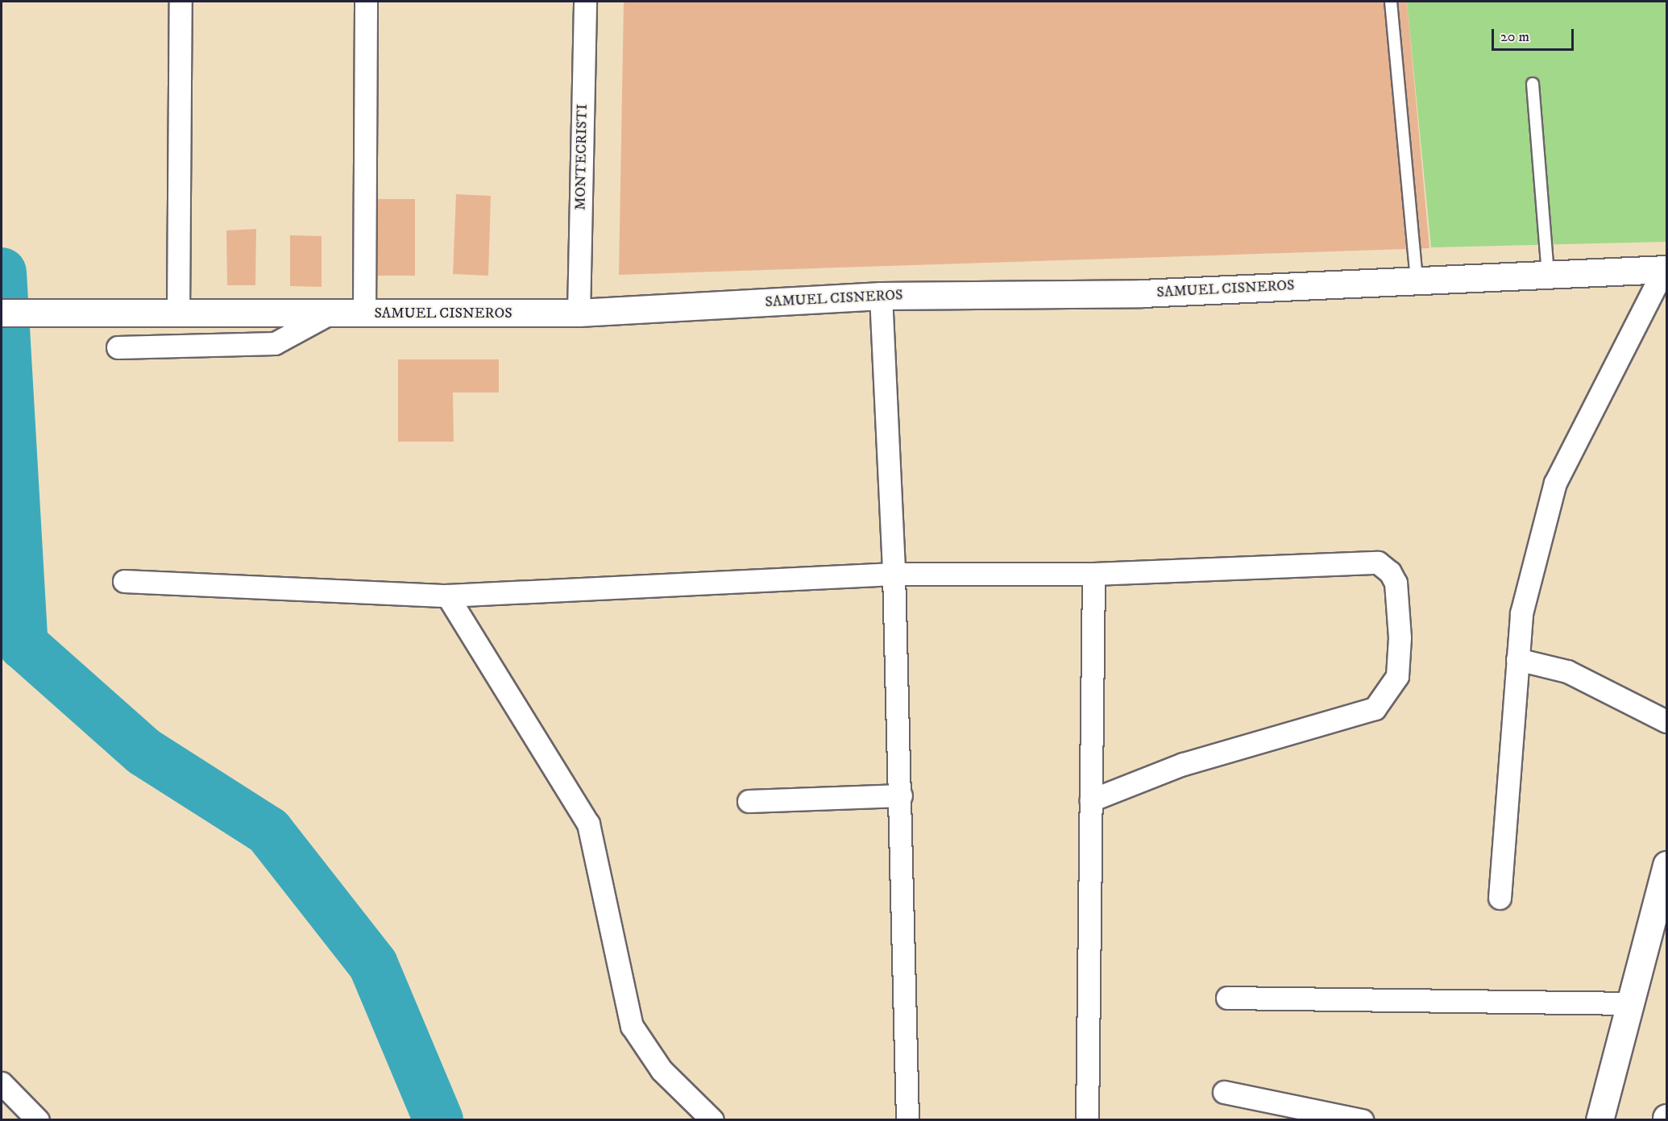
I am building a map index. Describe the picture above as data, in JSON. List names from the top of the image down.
{
  "streets": {
    "street": ["MONTECRISTI", "SAMUEL CISNEROS"]
  },
  "crossings": [
    ["MONTECRISTI", "SAMUEL CISNEROS"]
  ],
  "scale_bar": "20 m"
}
